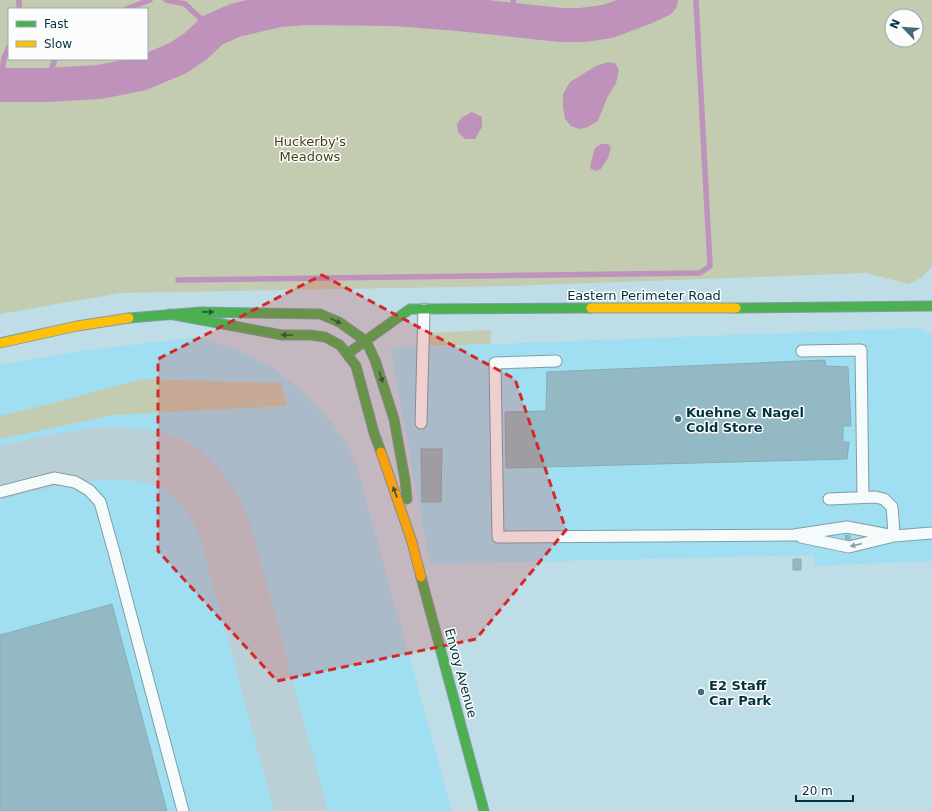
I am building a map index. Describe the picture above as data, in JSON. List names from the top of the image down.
{
  "streets": {
    "street": ["Eastern Perimeter Road", "Envoy Avenue"]
  },
  "crossings": [
    ["Eastern Perimeter Road", "Envoy Avenue"]
  ],
  "parks": ["Huckerby's Meadows"],
  "places": ["Kuehne & Nagel Cold Store", "E2 Staff Car Park"],
  "legend": ["Fast", "Slow"],
  "scale_bar": "20 m",
  "north": "top left"
}
